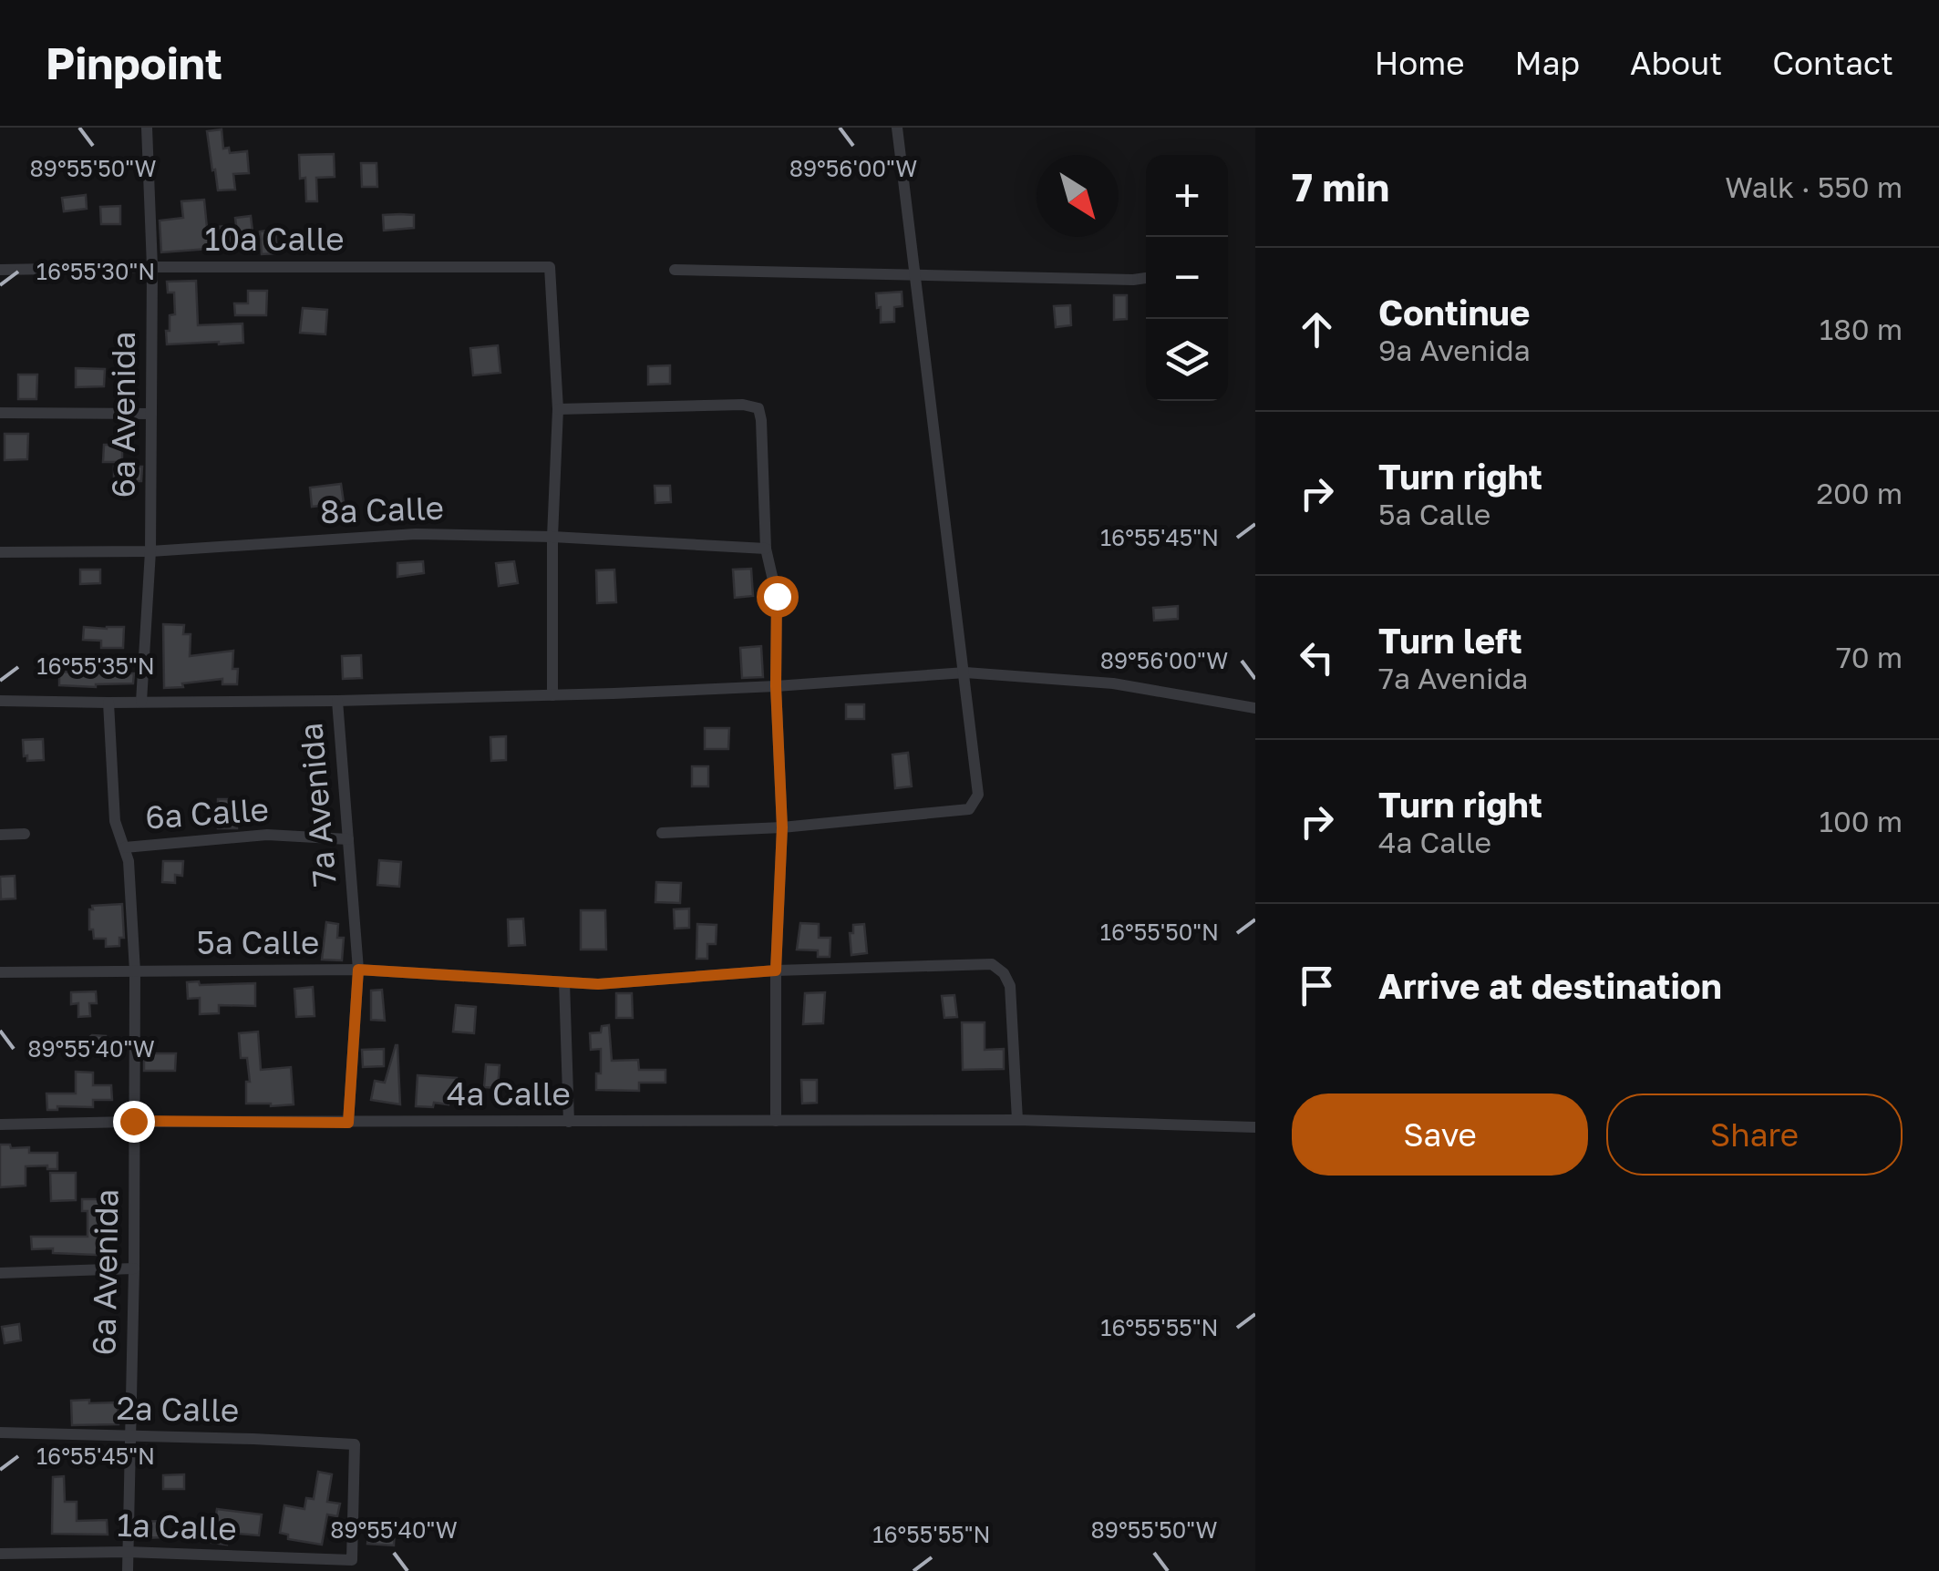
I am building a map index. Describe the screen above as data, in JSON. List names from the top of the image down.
{
  "streets": {
    "street": [
      "10a Calle",
      "6a Avenida",
      "8a Calle",
      "7a Avenida",
      "6a Calle",
      "5a Calle",
      "4a Calle",
      "2a Calle",
      "1a Calle"
    ]
  },
  "crossings": [
    ["10a Calle", "6a Avenida"],
    ["6a Avenida", "8a Calle"],
    ["6a Avenida", "6a Calle"],
    ["6a Avenida", "5a Calle"],
    ["6a Avenida", "4a Calle"],
    ["6a Avenida", "2a Calle"],
    ["6a Avenida", "1a Calle"],
    ["7a Avenida", "6a Calle"],
    ["7a Avenida", "5a Calle"],
    ["7a Avenida", "4a Calle"],
    ["5a Calle", "4a Calle"],
    ["2a Calle", "1a Calle"]
  ],
  "north": "bottom right",
  "page": {
    "header": "Pinpoint",
    "nav": [
      "Home",
      "Map",
      "About",
      "Contact"
    ],
    "heading": ["7 min", "Walk · 550 m"],
    "map_buttons": ["+", "−"],
    "list": [
      ["Continue", "9a Avenida", "180 m"],
      ["Turn right", "5a Calle", "200 m"],
      ["Turn left", "7a Avenida", "70 m"],
      ["Turn right", "4a Calle", "100 m"],
      "Arrive at destination"
    ],
    "buttons": ["Save", "Share"]
  },
  "coordinates": [
    "89°55'50\"W",
    "89°56'00\"W",
    "16°55'30\"N",
    "16°55'45\"N",
    "16°55'35\"N",
    "16°55'50\"N",
    "89°55'40\"W",
    "16°55'55\"N"
  ]
}
